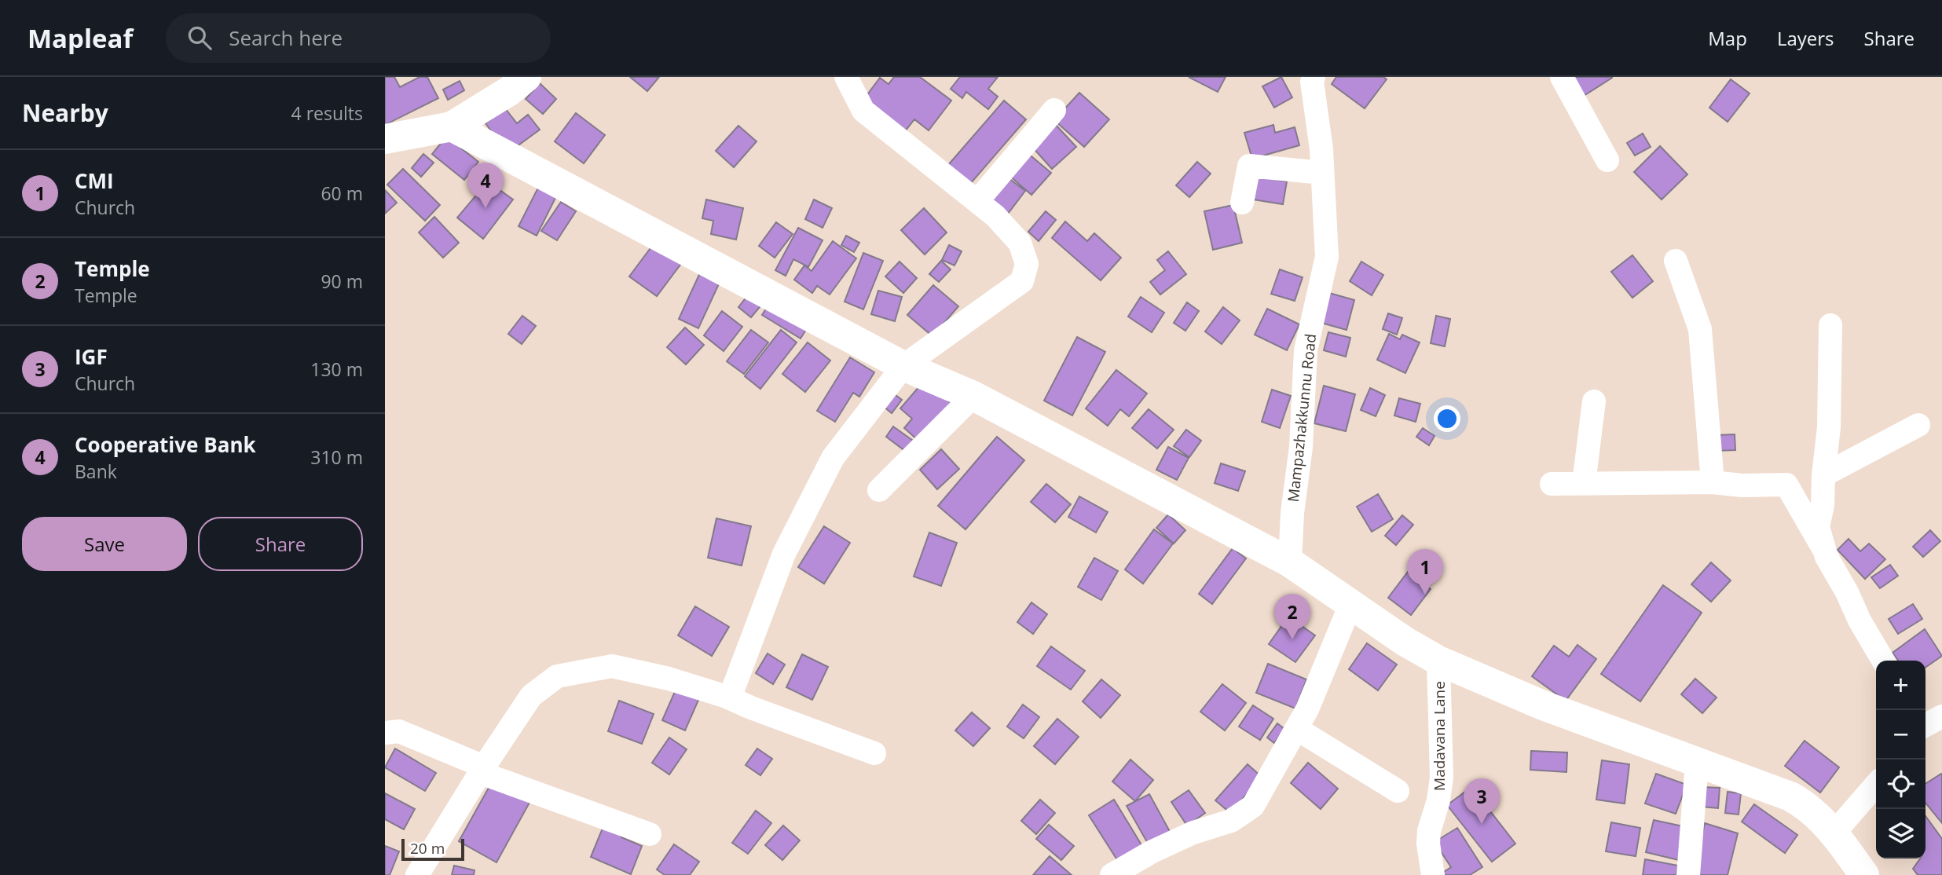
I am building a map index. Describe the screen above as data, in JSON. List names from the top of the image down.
{
  "streets": {
    "street": ["Mampazhakkunnu Road", "Madavana Lane"]
  },
  "scale_bar": "20 m",
  "page": {
    "header": "Mapleaf",
    "search": "Search here",
    "nav": ["Map", "Layers", "Share"],
    "heading": ["Nearby", "4 results"],
    "list": [
      {
        "mark": "1",
        "name": "CMI",
        "note": "Church",
        "value": "60 m"
      },
      {
        "mark": "2",
        "name": "Temple",
        "note": "Temple",
        "value": "90 m"
      },
      {
        "mark": "3",
        "name": "IGF",
        "note": "Church",
        "value": "130 m"
      },
      {
        "mark": "4",
        "name": "Cooperative Bank",
        "note": "Bank",
        "value": "310 m"
      }
    ],
    "pins": [
      "4",
      "1",
      "2",
      "3"
    ],
    "buttons": ["Save", "Share"],
    "map_buttons": ["+", "−"],
    "scale": "20 m"
  }
}
